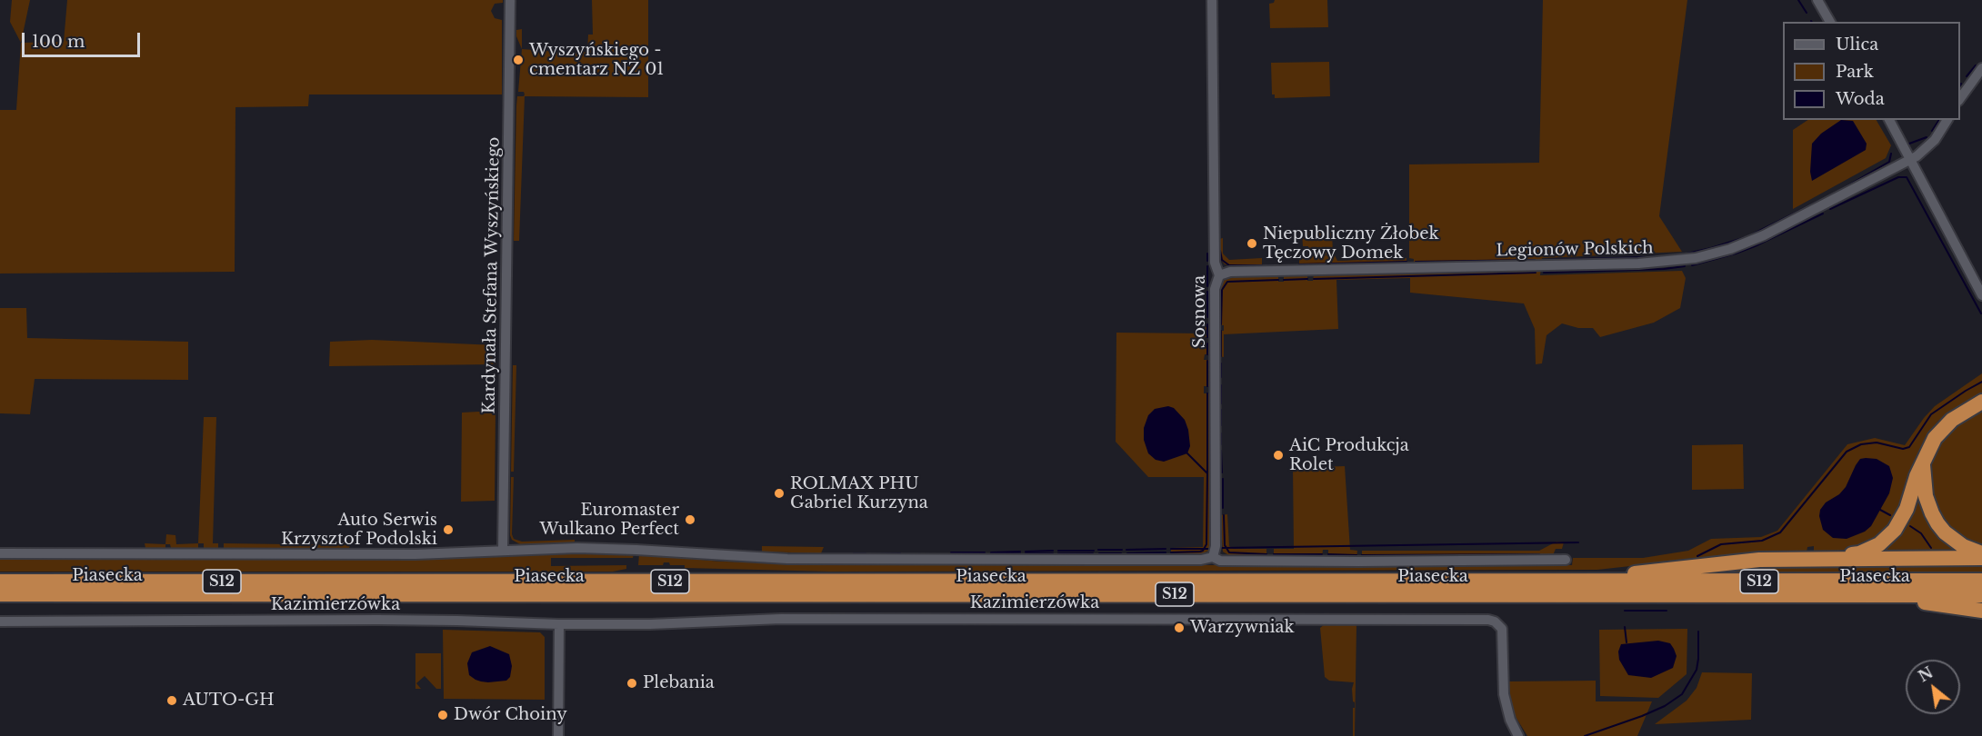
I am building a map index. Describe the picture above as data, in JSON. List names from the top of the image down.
{
  "streets": {
    "highway": ["Piasecka", "S12"],
    "street": [
      "Legionów Polskich",
      "Kardynała Stefana Wyszyńskiego",
      "Sosnowa",
      "Kazimierzówka"
    ]
  },
  "crossings": [
    ["Legionów Polskich", "Sosnowa"]
  ],
  "places": [
    "Wyszyńskiego - cmentarz NŻ 01",
    "Niepubliczny Żłobek Tęczowy Domek",
    "AiC Produkcja Rolet",
    "ROLMAX PHU Gabriel Kurzyna",
    "Euromaster Wulkano Perfect",
    "Auto Serwis Krzysztof Podolski",
    "Warzywniak",
    "Plebania",
    "AUTO-GH",
    "Dwór Choiny"
  ],
  "legend": ["Ulica", "Park", "Woda"],
  "scale_bar": "100 m",
  "north": "top left"
}
